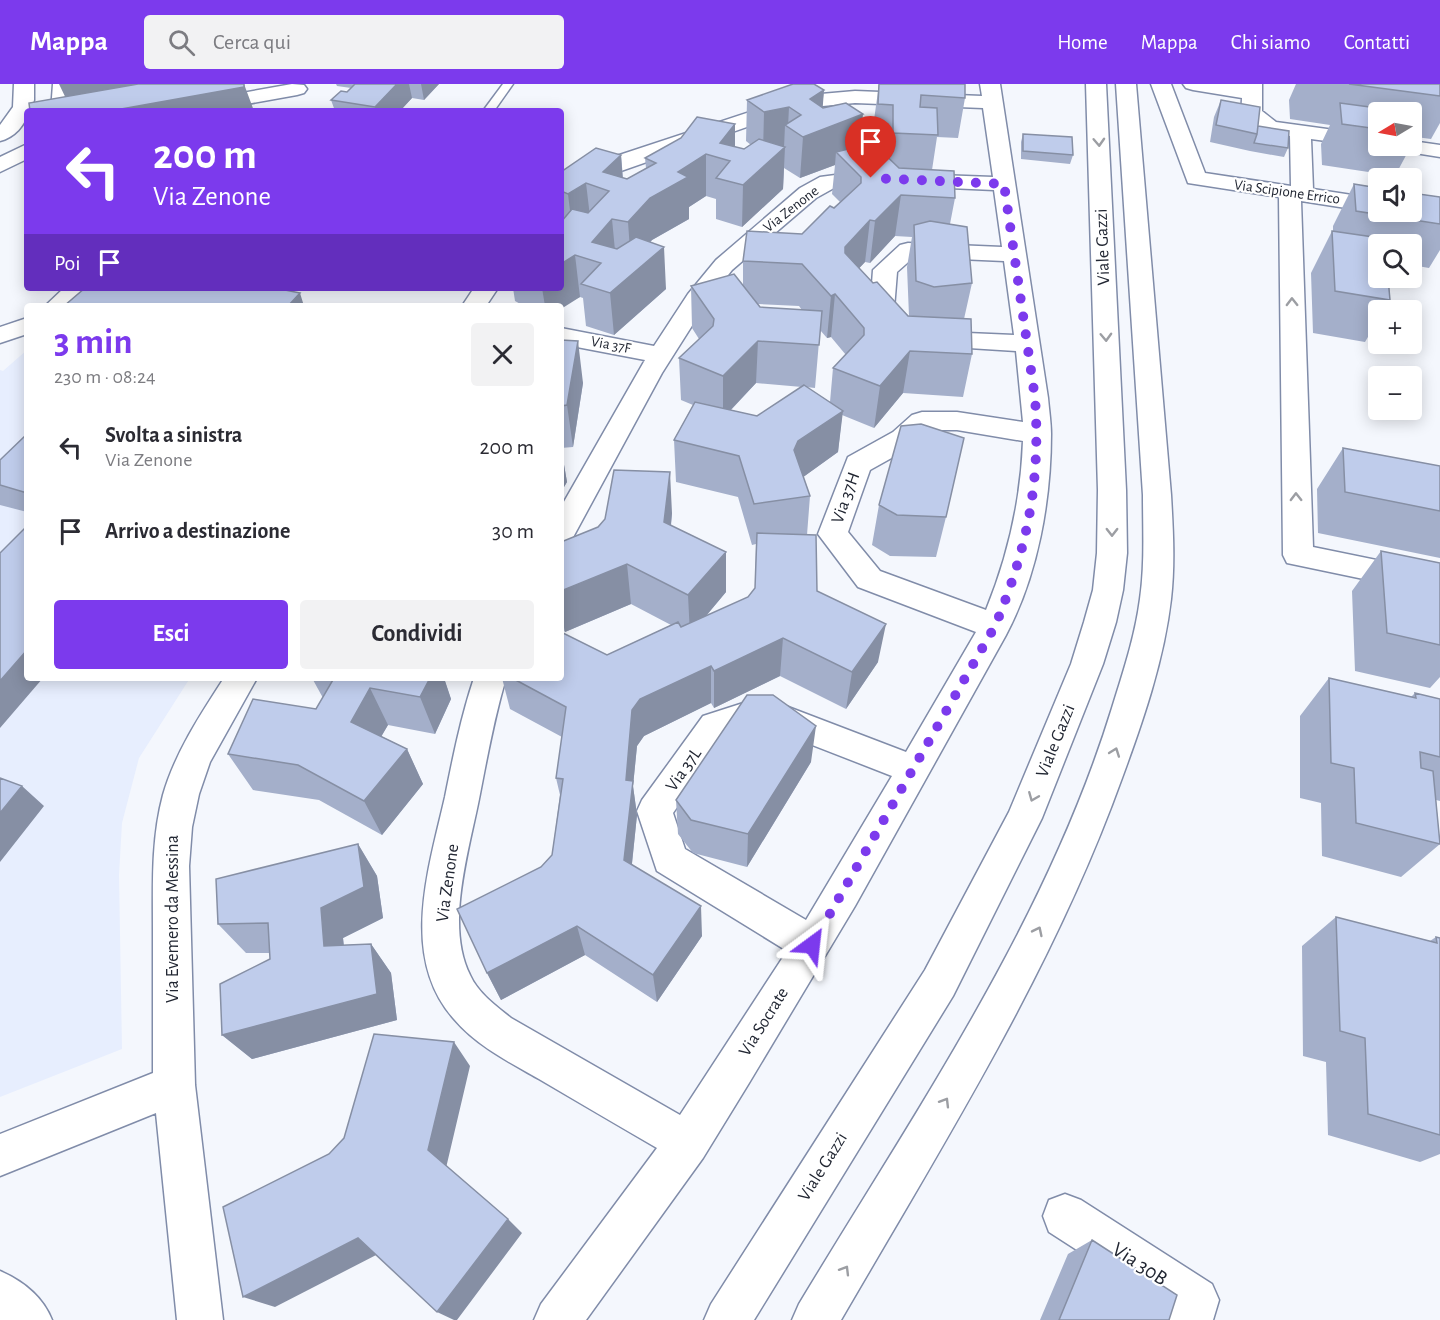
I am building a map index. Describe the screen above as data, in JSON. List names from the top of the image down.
{
  "streets": {
    "street": [
      "Via Scipione Errico",
      "Via Zenone",
      "Viale Gazzi",
      "Via 37F",
      "Via 37H",
      "Via 37L",
      "Via Evemero da Messina",
      "Via Socrate",
      "Via 30B"
    ]
  },
  "crossings": [
    ["Via Zenone", "Via 37F"],
    ["Via Zenone", "Via Socrate"],
    ["Via 37H", "Via Socrate"],
    ["Via 37L", "Via Socrate"]
  ],
  "north": "left",
  "page": {
    "header": "Mappa",
    "search": "Cerca qui",
    "nav": [
      "Home",
      "Mappa",
      "Chi siamo",
      "Contatti"
    ],
    "map_buttons": ["+", "−"],
    "turn": ["200 m", "Via Zenone"],
    "then": "Poi",
    "heading": ["3 min", "230 m · 08:24"],
    "list": [
      {
        "name": "Svolta a sinistra",
        "note": "Via Zenone",
        "value": "200 m"
      },
      {
        "name": "Arrivo a destinazione",
        "value": "30 m"
      }
    ],
    "buttons": ["Esci", "Condividi"]
  }
}
